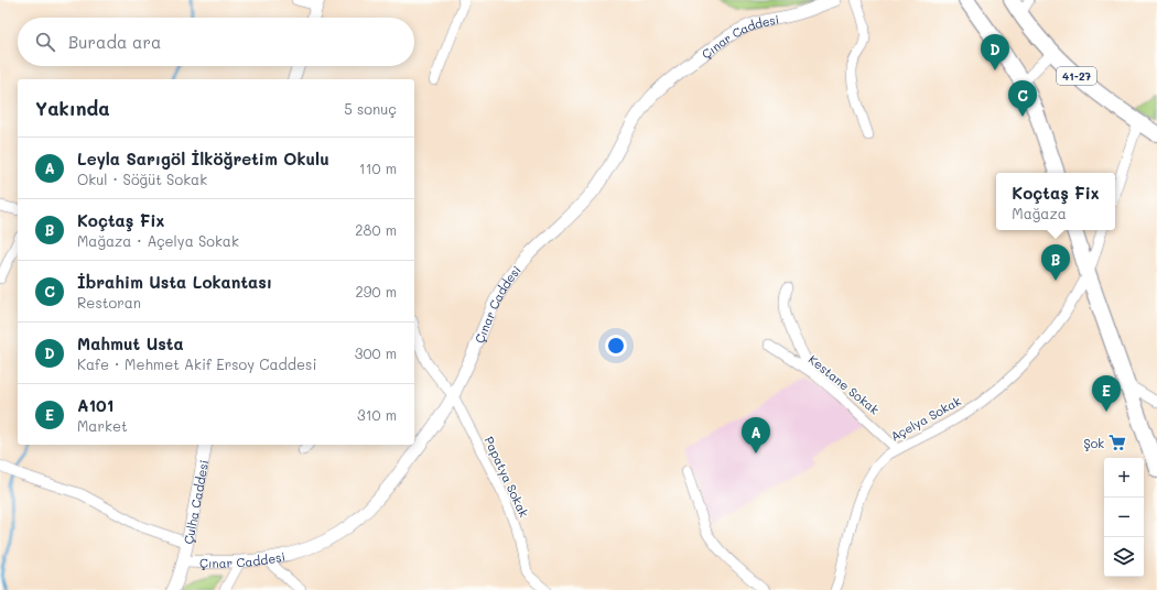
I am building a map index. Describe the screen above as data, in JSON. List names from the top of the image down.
{
  "streets": {
    "main road": ["41-27"],
    "street": [
      "Çınar Caddesi",
      "Kestane Sokak",
      "Açelya Sokak",
      "Papatya Sokak",
      "Çulha Caddesi"
    ]
  },
  "crossings": [
    ["Çınar Caddesi", "Papatya Sokak"],
    ["Çınar Caddesi", "Çulha Caddesi"],
    ["Kestane Sokak", "Açelya Sokak"]
  ],
  "places": {
    "supermarket": ["Şok"]
  },
  "page": {
    "search": "Burada ara",
    "pins": [
      "D",
      "C",
      "B",
      "E",
      "A"
    ],
    "heading": ["Yakında", "5 sonuç"],
    "list": [
      {
        "mark": "A",
        "name": "Leyla Sarıgöl İlköğretim Okulu",
        "note": "Okul · Söğüt Sokak",
        "value": "110 m"
      },
      {
        "mark": "B",
        "name": "Koçtaş Fix",
        "note": "Mağaza · Açelya Sokak",
        "value": "280 m"
      },
      {
        "mark": "C",
        "name": "İbrahim Usta Lokantası",
        "note": "Restoran",
        "value": "290 m"
      },
      {
        "mark": "D",
        "name": "Mahmut Usta",
        "note": "Kafe · Mehmet Akif Ersoy Caddesi",
        "value": "300 m"
      },
      {
        "mark": "E",
        "name": "A101",
        "note": "Market",
        "value": "310 m"
      }
    ],
    "popup": ["Koçtaş Fix", "Mağaza"],
    "map_buttons": ["+", "−"]
  }
}
